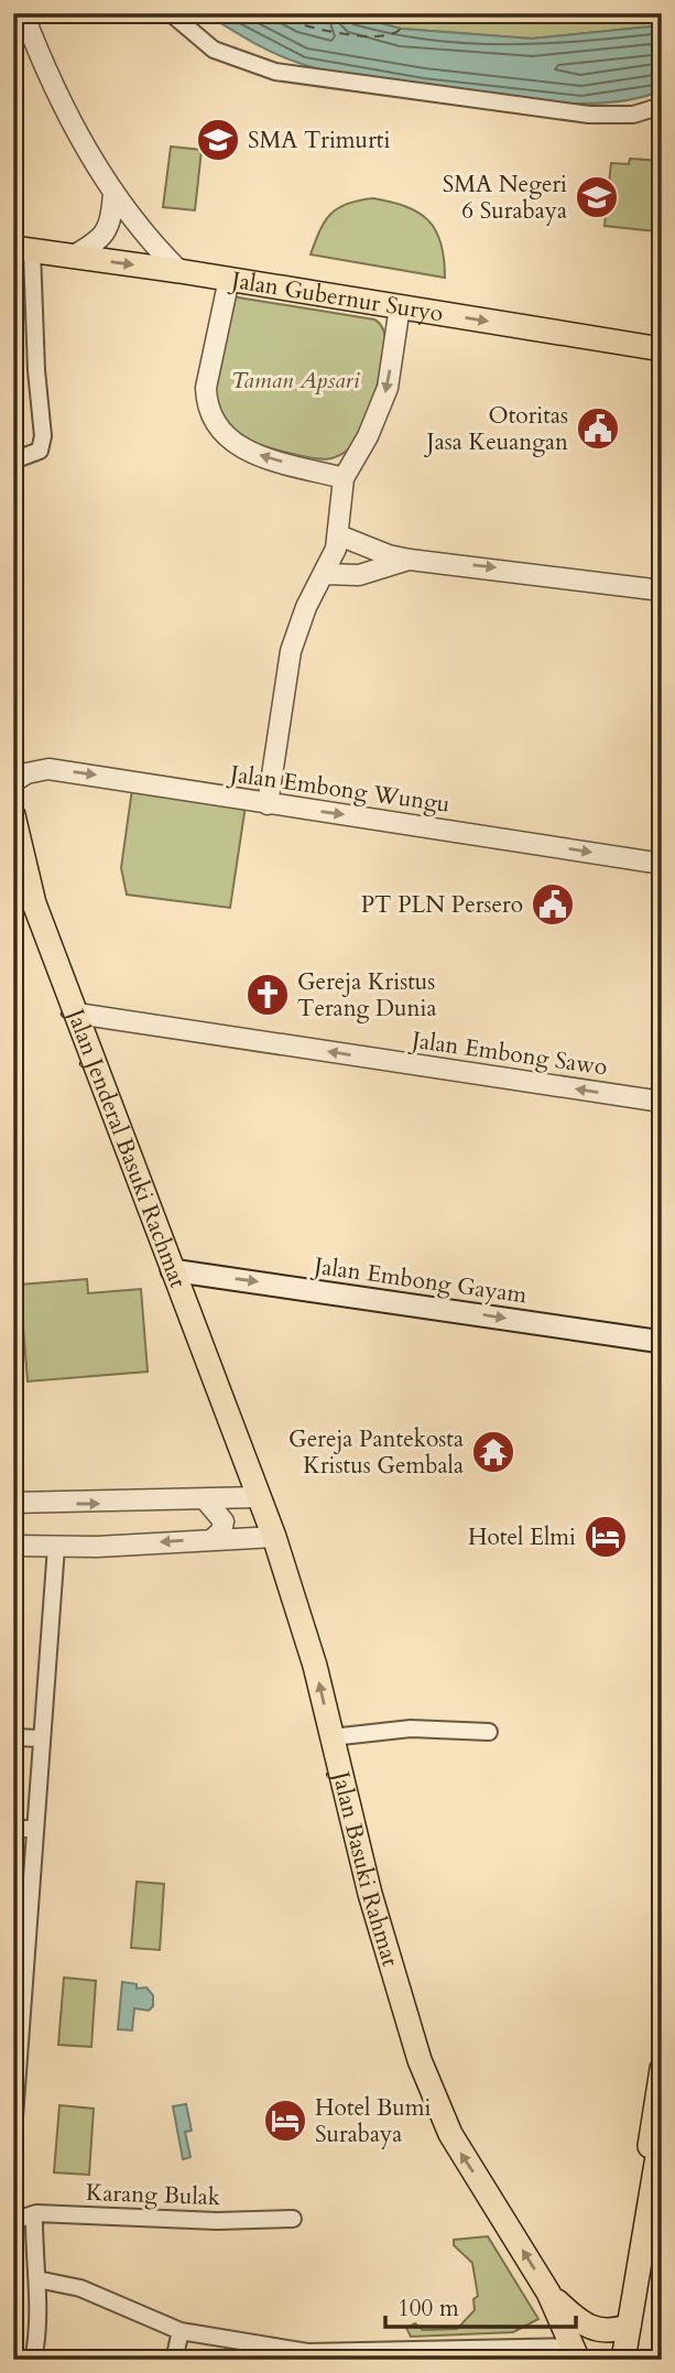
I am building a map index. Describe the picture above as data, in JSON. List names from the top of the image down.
{
  "streets": {
    "main road": [
      "Jalan Gubernur Suryo",
      "Jalan Jenderal Basuki Rachmat",
      "Jalan Embong Gayam",
      "Jalan Basuki Rahmat"
    ],
    "street": ["Jalan Embong Wungu", "Jalan Embong Sawo", "Karang Bulak"]
  },
  "crossings": [
    ["Jalan Embong Sawo", "Jalan Jenderal Basuki Rachmat"],
    ["Jalan Jenderal Basuki Rachmat", "Jalan Embong Gayam"],
    ["Jalan Jenderal Basuki Rachmat", "Jalan Basuki Rahmat"]
  ],
  "one_way": [
    "Jalan Gubernur Suryo",
    "Jalan Embong Wungu",
    "Jalan Embong Sawo",
    "Jalan Embong Gayam",
    "Jalan Basuki Rahmat"
  ],
  "parks": ["Taman Apsari"],
  "places": {
    "school or university": ["SMA Trimurti", "SMA Negeri 6 Surabaya"],
    "public building": ["Otoritas Jasa Keuangan", "PT PLN Persero"],
    "church": ["Gereja Kristus Terang Dunia"],
    "temple": ["Gereja Pantekosta Kristus Gembala"],
    "hotel": ["Hotel Elmi", "Hotel Bumi Surabaya"]
  },
  "scale_bar": "100 m"
}
